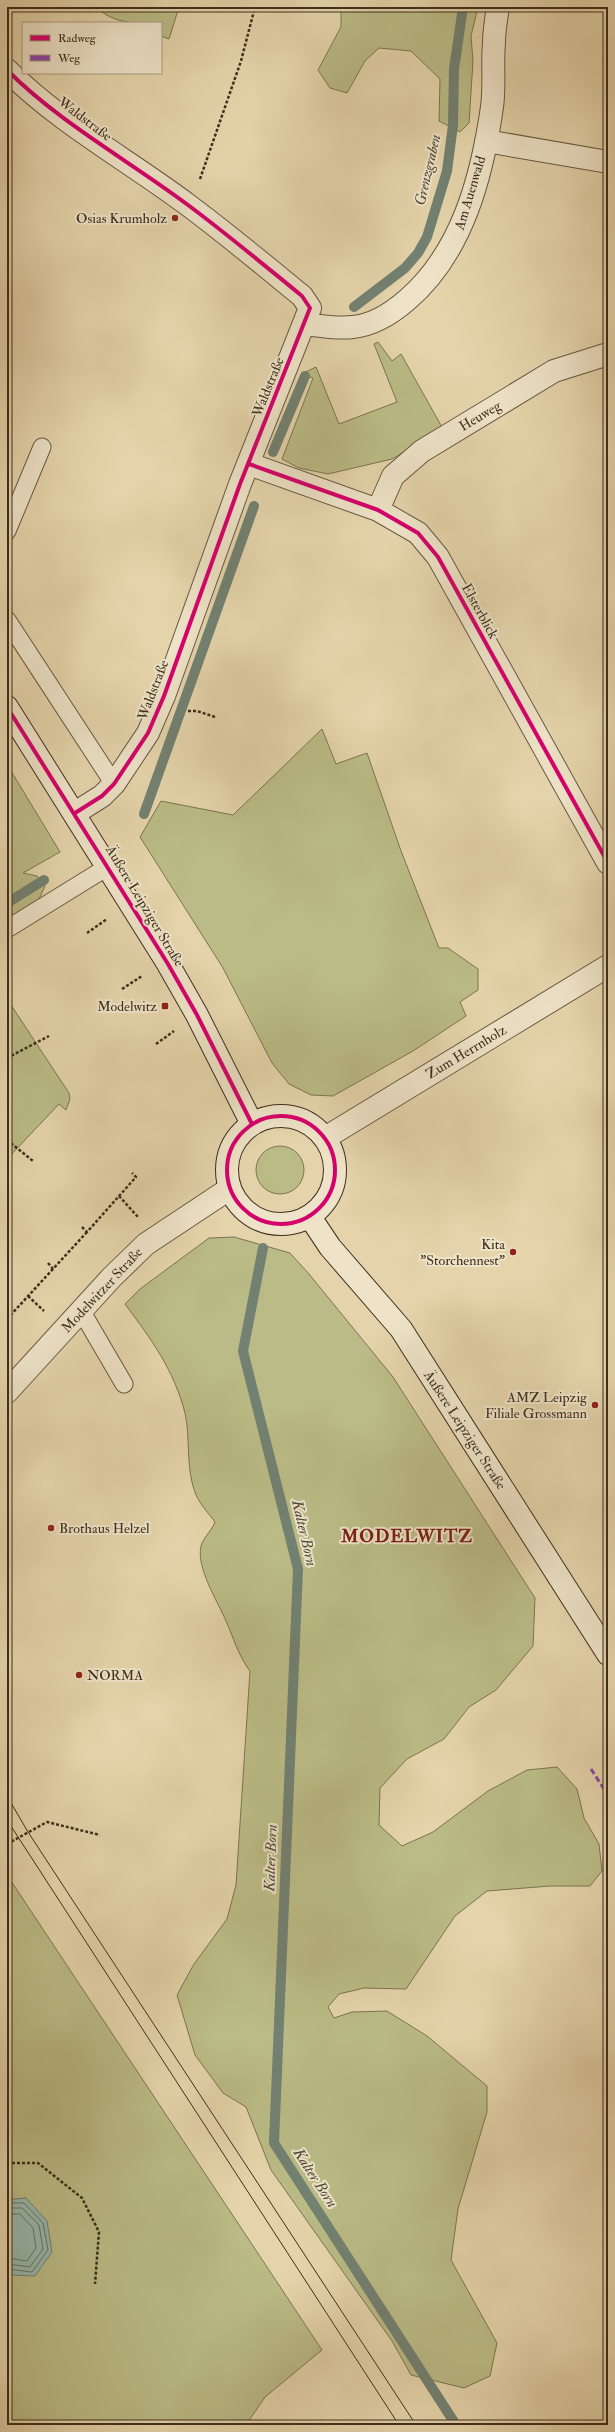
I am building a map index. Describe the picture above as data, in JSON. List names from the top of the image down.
{
  "streets": {
    "street": [
      "Waldstraße",
      "Am Auenwald",
      "Heuweg",
      "Elsterblick",
      "Äußere Leipziger Straße",
      "Zum Herrnholz",
      "Modelwitzer Straße"
    ]
  },
  "crossings": [
    ["Waldstraße", "Am Auenwald"],
    ["Waldstraße", "Elsterblick"],
    ["Waldstraße", "Äußere Leipziger Straße"],
    ["Heuweg", "Elsterblick"],
    ["Äußere Leipziger Straße", "Zum Herrnholz"],
    ["Äußere Leipziger Straße", "Modelwitzer Straße"],
    ["Zum Herrnholz", "Modelwitzer Straße"]
  ],
  "districts": ["MODELWITZ"],
  "water": ["Grenzgraben", "Kalter Born"],
  "places": {
    "other": [
      "Osias Krumholz",
      "Kita \"Storchennest\"",
      "AMZ Leipzig Filiale Grossmann",
      "Brothaus Helzel",
      "NORMA"
    ],
    "transit": ["Modelwitz"]
  },
  "legend": ["Radweg", "Weg"]
}
